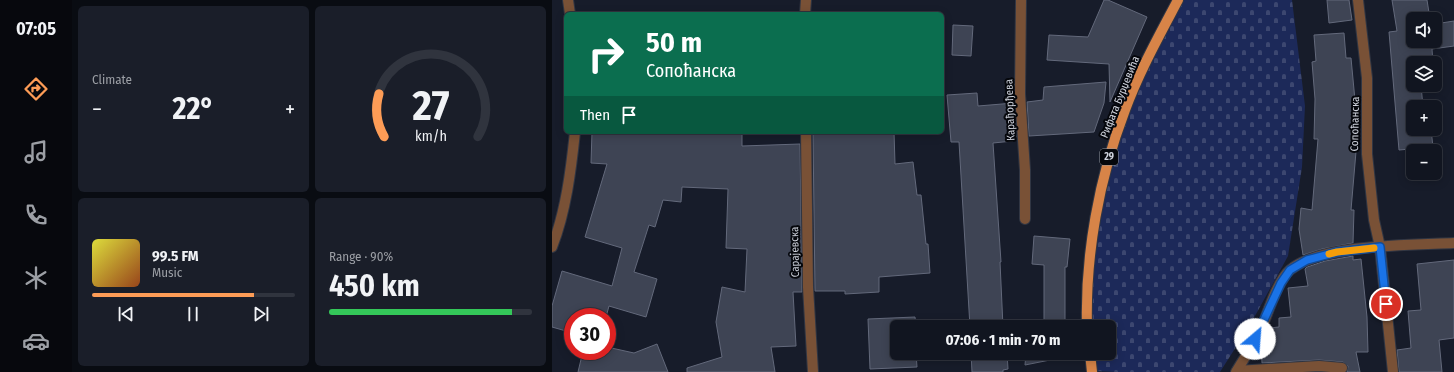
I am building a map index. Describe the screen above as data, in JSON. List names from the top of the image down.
{
  "streets": {
    "main road": ["Рифата Бурџевића", "29"],
    "street": ["Карађорђева", "Сопоћанска", "Сарајевска"]
  },
  "page": {
    "tabs": "07:05",
    "tile": [
      "Climate",
      ["Range · 90%", "450 km"]
    ],
    "map_buttons": ["+", "−"],
    "turn": ["50 m", "Сопоћанска"],
    "heat": ["−", "22°", "+"],
    "then": "Then",
    "song": ["99.5 FM", "Music"],
    "limit": "30",
    "trip": "07:06 · 1 min · 70 m",
    "gauge": ["27", "km/h"]
  }
}
